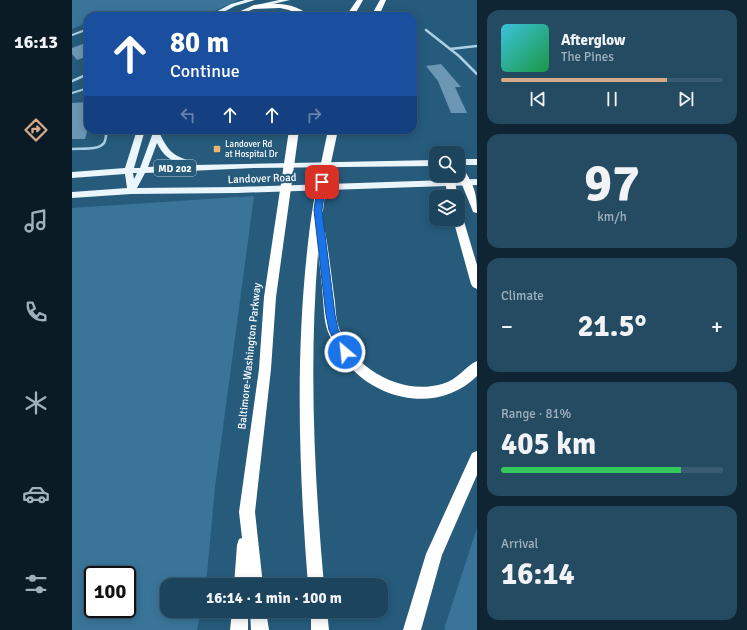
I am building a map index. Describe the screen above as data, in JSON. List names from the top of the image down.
{
  "streets": {
    "highway": ["Baltimore-Washington Parkway"],
    "main road": ["MD 202", "Landover Road"]
  },
  "places": {
    "transit": ["Landover Rd at Hospital Dr"]
  },
  "page": {
    "tabs": "16:13",
    "turn": ["80 m", "Continue"],
    "song": ["Afterglow", "The Pines"],
    "tile": [
      ["97", "km/h"],
      "Climate",
      ["Range · 81%", "405 km"],
      ["Arrival", "16:14"]
    ],
    "heat": ["−", "21.5°", "+"],
    "limit": "100",
    "trip": "16:14 · 1 min · 100 m"
  }
}
